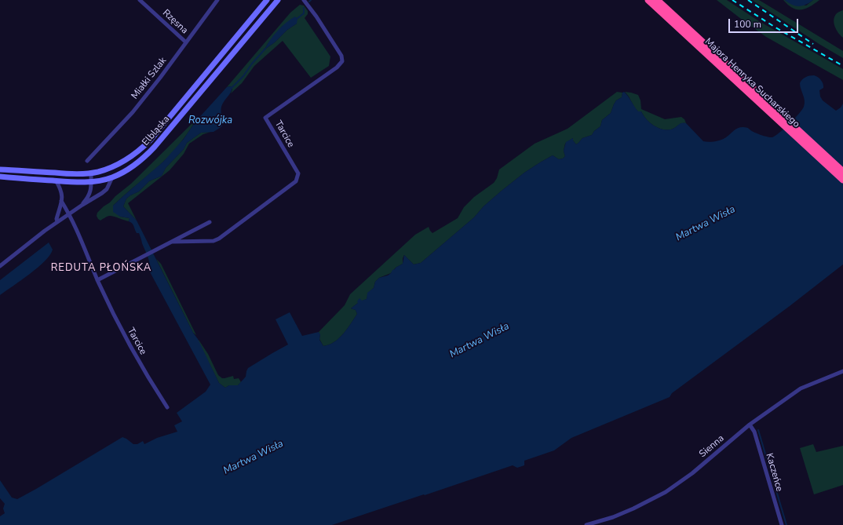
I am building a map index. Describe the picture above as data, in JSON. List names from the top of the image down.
{
  "streets": {
    "highway": ["Majora Henryka Sucharskiego"],
    "main road": ["Elbląska"],
    "street": [
      "Rzęsna",
      "Miałki Szlak",
      "Tarcice",
      "Sienna",
      "Kaczeńce"
    ]
  },
  "crossings": [
    ["Rzęsna", "Miałki Szlak"],
    ["Sienna", "Kaczeńce"]
  ],
  "districts": ["REDUTA PŁOŃSKA"],
  "water": ["Rozwójka", "Martwa Wisła"],
  "scale_bar": "100 m"
}
